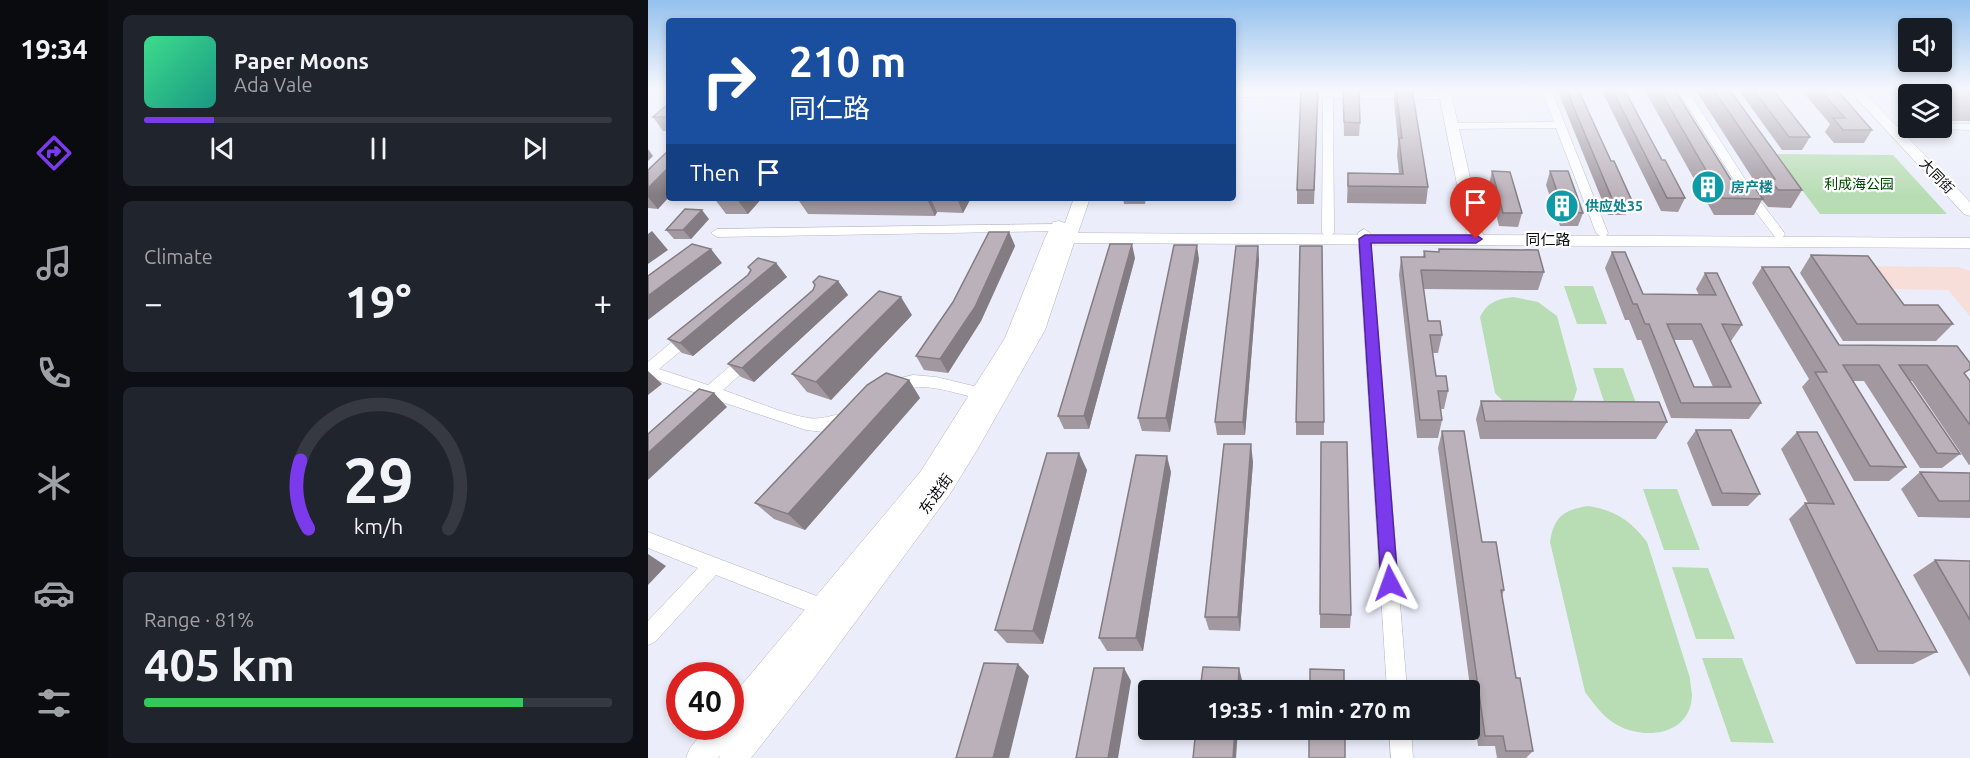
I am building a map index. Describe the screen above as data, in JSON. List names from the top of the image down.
{
  "streets": {
    "main road": ["大同街", "同仁路", "东进街"]
  },
  "crossings": [
    ["同仁路", "东进街"]
  ],
  "parks": ["利成海公园"],
  "places": {
    "building": ["房产楼", "供应处35"]
  },
  "page": {
    "tabs": "19:34",
    "turn": ["210 m", "同仁路"],
    "song": ["Paper Moons", "Ada Vale"],
    "then": "Then",
    "tile": [
      "Climate",
      ["Range · 81%", "405 km"]
    ],
    "heat": ["−", "19°", "+"],
    "limit": "40",
    "trip": "19:35 · 1 min · 270 m",
    "gauge": ["29", "km/h"]
  }
}
